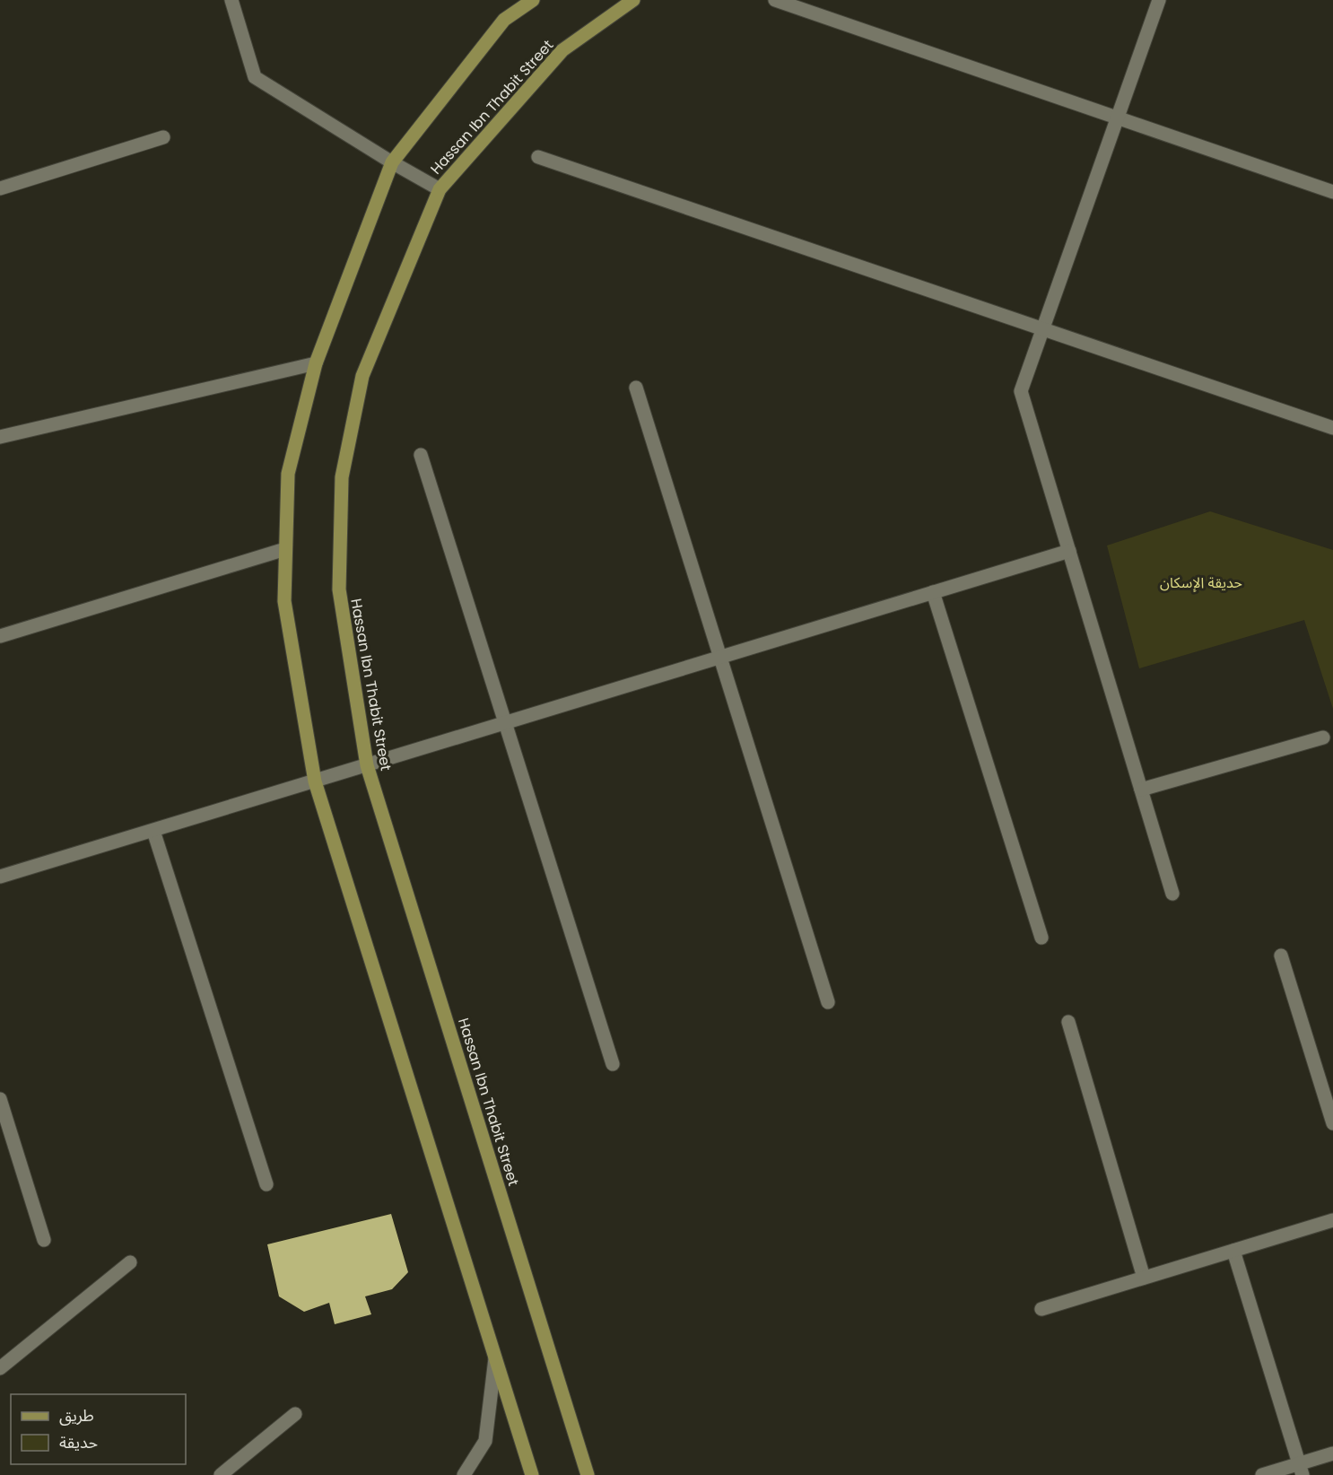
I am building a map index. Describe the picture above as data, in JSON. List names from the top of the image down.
{
  "streets": {
    "street": ["Hassan Ibn Thabit Street"]
  },
  "parks": ["حديقة الإسكان"],
  "legend": ["طريق", "حديقة"]
}
